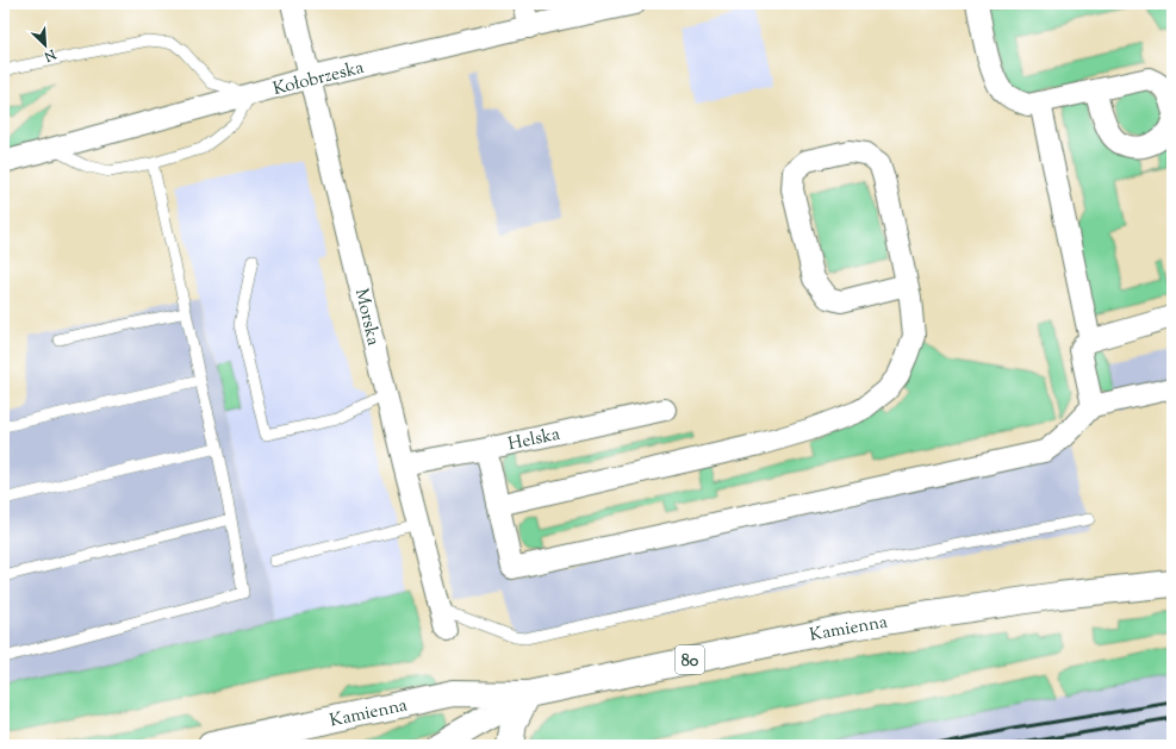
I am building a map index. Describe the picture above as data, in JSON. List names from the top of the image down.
{
  "streets": {
    "main road": ["Kamienna", "80"],
    "street": ["Kołobrzeska", "Morska", "Helska"]
  },
  "crossings": [
    ["Kołobrzeska", "Morska"],
    ["Morska", "Helska"]
  ],
  "north": "bottom right"
}
